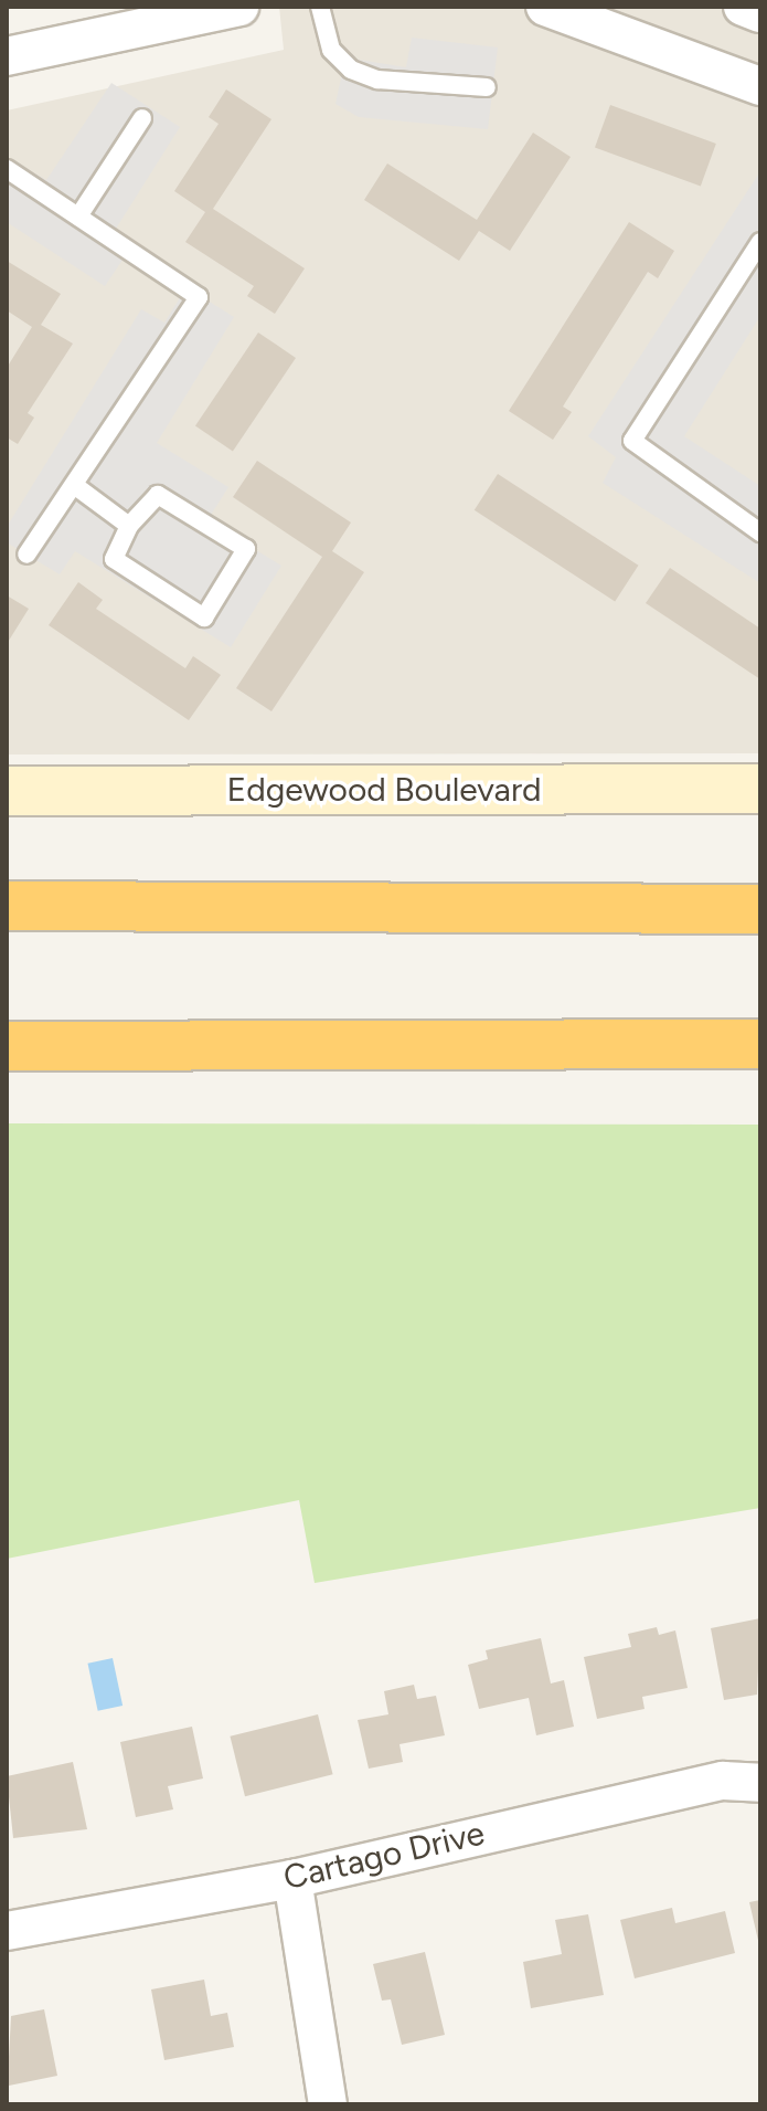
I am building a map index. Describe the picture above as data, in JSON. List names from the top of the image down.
{
  "streets": {
    "street": ["Edgewood Boulevard", "Cartago Drive"]
  }
}
